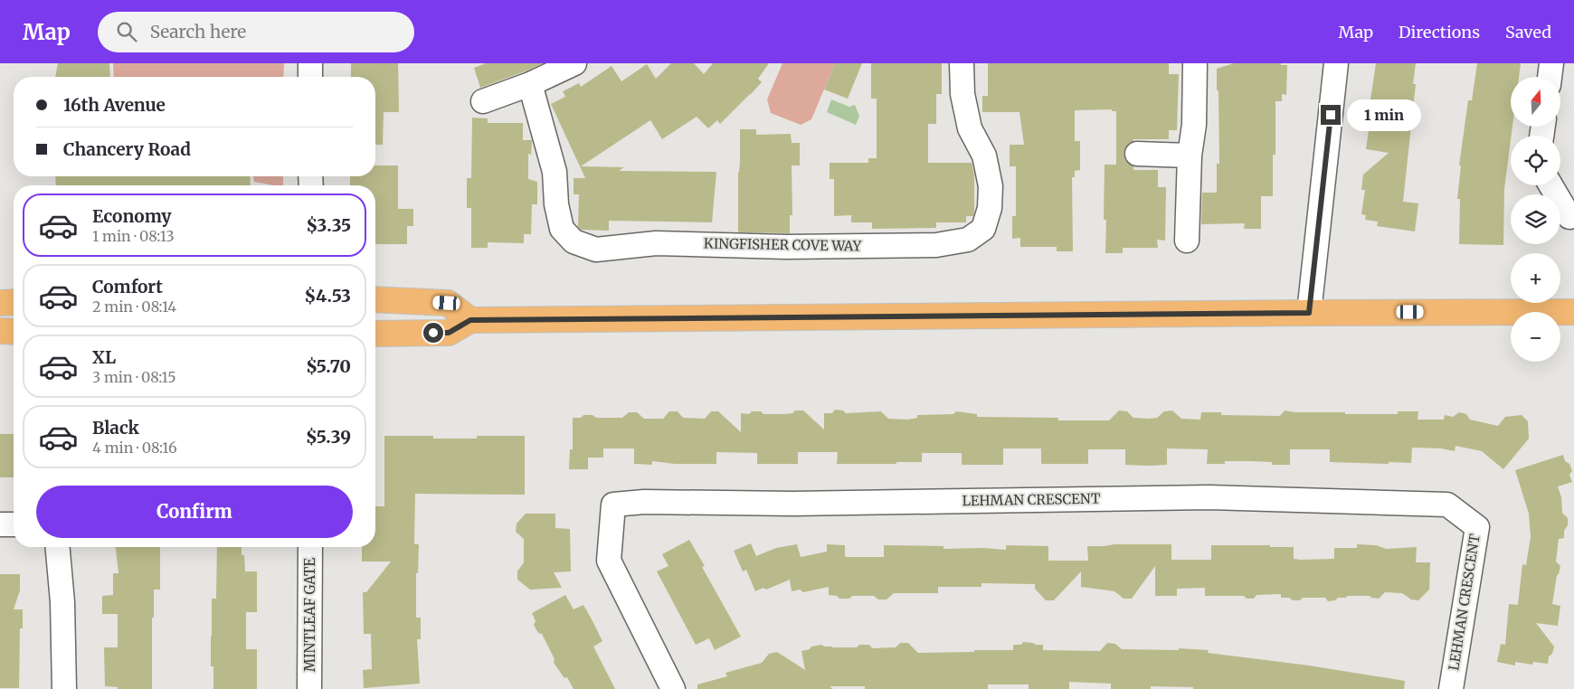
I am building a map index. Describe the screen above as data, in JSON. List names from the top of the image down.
{
  "streets": {
    "street": ["KINGFISHER COVE WAY", "LEHMAN CRESCENT", "MINTLEAF GATE"]
  },
  "north": "top",
  "page": {
    "header": "Map",
    "search": "Search here",
    "nav": ["Map", "Directions", "Saved"],
    "map_buttons": ["+", "−"],
    "banner": ["16th Avenue", "Chancery Road"],
    "bubble": "1 min",
    "list": [
      {
        "name": "Economy",
        "note": "1 min · 08:13",
        "value": "$3.35"
      },
      {
        "name": "Comfort",
        "note": "2 min · 08:14",
        "value": "$4.53"
      },
      {
        "name": "XL",
        "note": "3 min · 08:15",
        "value": "$5.70"
      },
      {
        "name": "Black",
        "note": "4 min · 08:16",
        "value": "$5.39"
      }
    ],
    "buttons": "Confirm"
  }
}
